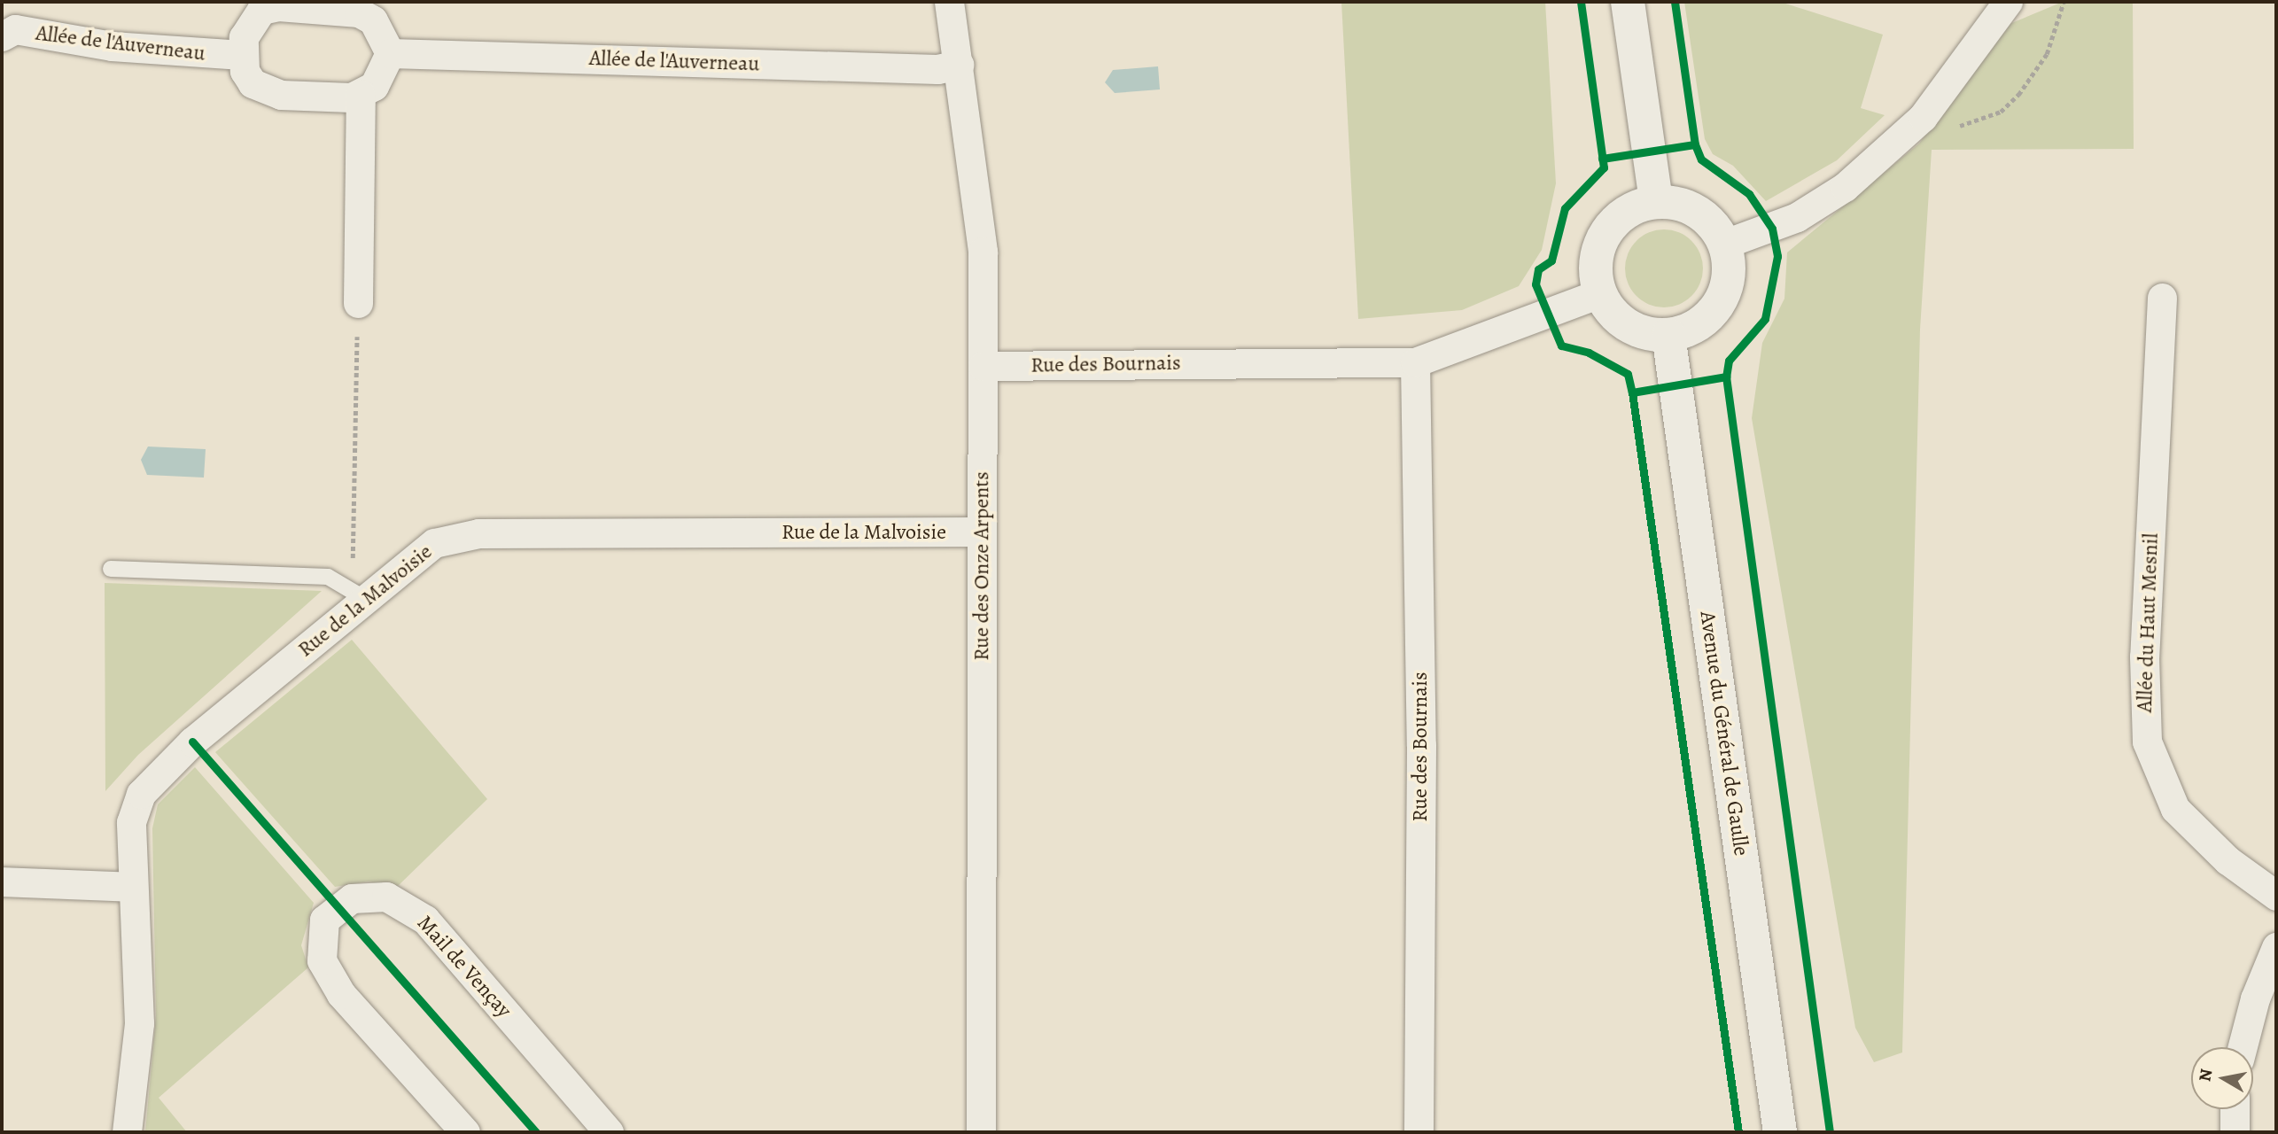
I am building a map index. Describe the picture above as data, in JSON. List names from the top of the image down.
{
  "streets": {
    "street": [
      "Allée de l'Auverneau",
      "Rue des Bournais",
      "Rue de la Malvoisie",
      "Rue des Onze Arpents",
      "Allée du Haut Mesnil",
      "Avenue du Général de Gaulle",
      "Mail de Vençay"
    ]
  },
  "crossings": [
    ["Allée de l'Auverneau", "Rue des Onze Arpents"],
    ["Rue des Bournais", "Rue des Onze Arpents"],
    ["Rue des Bournais", "Avenue du Général de Gaulle"],
    ["Rue de la Malvoisie", "Rue des Onze Arpents"]
  ],
  "north": "left"
}
